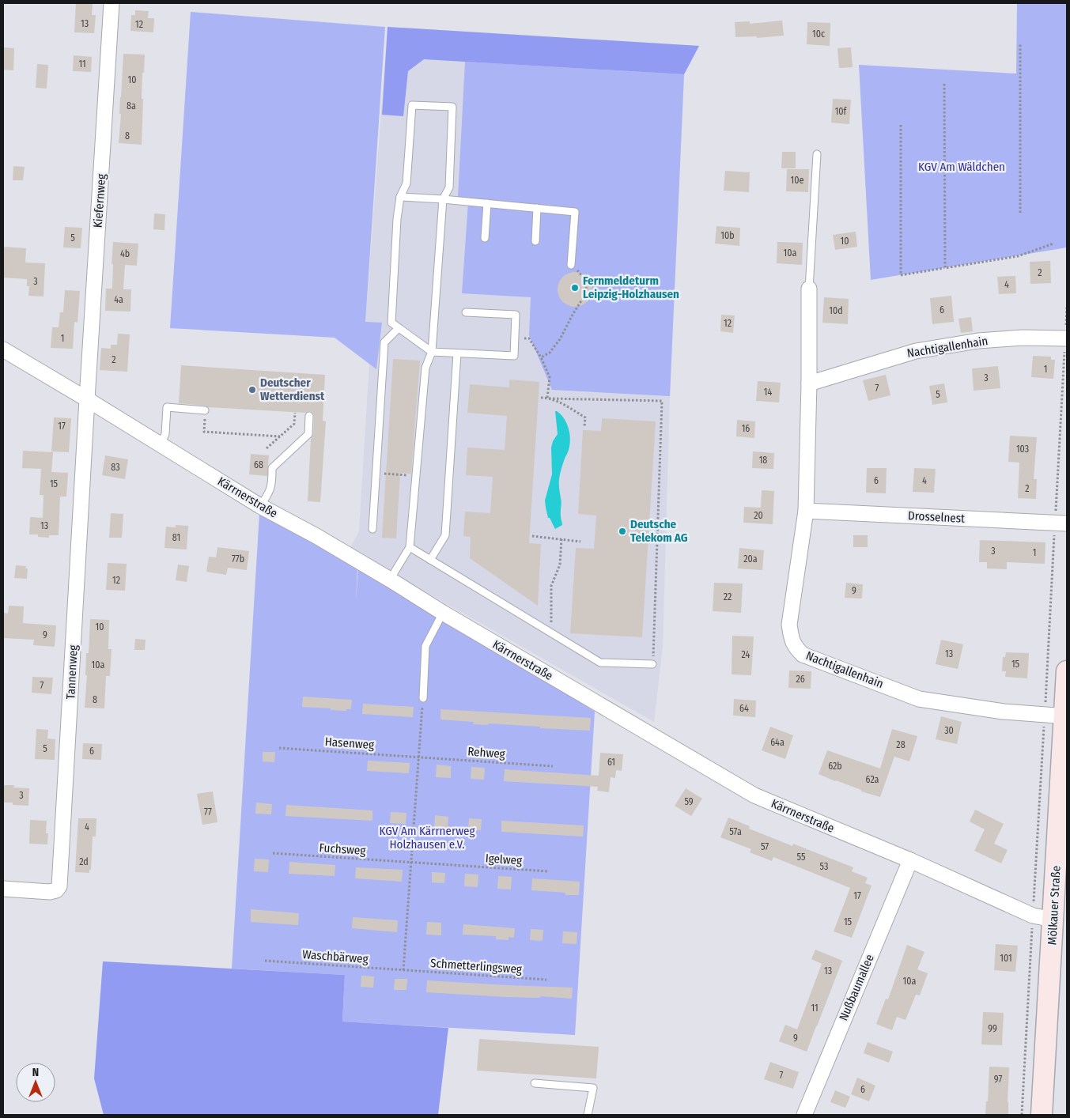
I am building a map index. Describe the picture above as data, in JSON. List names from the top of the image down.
{
  "streets": {
    "street": [
      "Kiefernweg",
      "Nachtigallenhain",
      "Kärrnerstraße",
      "Drosselnest",
      "Tannenweg",
      "Mölkauer Straße",
      "Nußbaumallee"
    ],
    "path": [
      "Hasenweg",
      "Rehweg",
      "Fuchsweg",
      "Igelweg",
      "Waschbärweg",
      "Schmetterlingsweg"
    ]
  },
  "crossings": [
    ["Kiefernweg", "Kärrnerstraße"],
    ["Kiefernweg", "Tannenweg"],
    ["Nachtigallenhain", "Drosselnest"],
    ["Nachtigallenhain", "Mölkauer Straße"],
    ["Kärrnerstraße", "Tannenweg"],
    ["Kärrnerstraße", "Mölkauer Straße"],
    ["Kärrnerstraße", "Nußbaumallee"],
    ["Hasenweg", "Rehweg"],
    ["Fuchsweg", "Igelweg"],
    ["Waschbärweg", "Schmetterlingsweg"]
  ],
  "parks": ["KGV Am Wäldchen", "KGV Am Kärrnerweg Holzhausen e.V."],
  "places": ["Fernmeldeturm Leipzig-Holzhausen", "Deutscher Wetterdienst", "Deutsche Telekom AG"],
  "house_numbers": [
    "13",
    "12",
    "10c",
    "11",
    "10",
    "8a",
    "10f",
    "8",
    "10e",
    "10b",
    "5",
    "10",
    "10a",
    "4b",
    "2",
    "3",
    "4",
    "4a",
    "6",
    "10d",
    "12",
    "1",
    "2",
    "1",
    "3",
    "7",
    "14",
    "5",
    "17",
    "16",
    "103",
    "18",
    "68",
    "83",
    "6",
    "4",
    "15",
    "2",
    "20",
    "13",
    "81",
    "3",
    "1",
    "77b",
    "20a",
    "12",
    "9",
    "22",
    "10",
    "9",
    "13",
    "24",
    "15",
    "10a",
    "26",
    "7",
    "8",
    "64",
    "30",
    "64a",
    "28",
    "5",
    "6",
    "61",
    "62b",
    "62a",
    "3",
    "59",
    "77",
    "4",
    "57a",
    "57",
    "55",
    "2d",
    "53",
    "17",
    "15",
    "101",
    "13",
    "10a",
    "11",
    "99",
    "9",
    "7",
    "97",
    "6"
  ],
  "north": "top"
}
